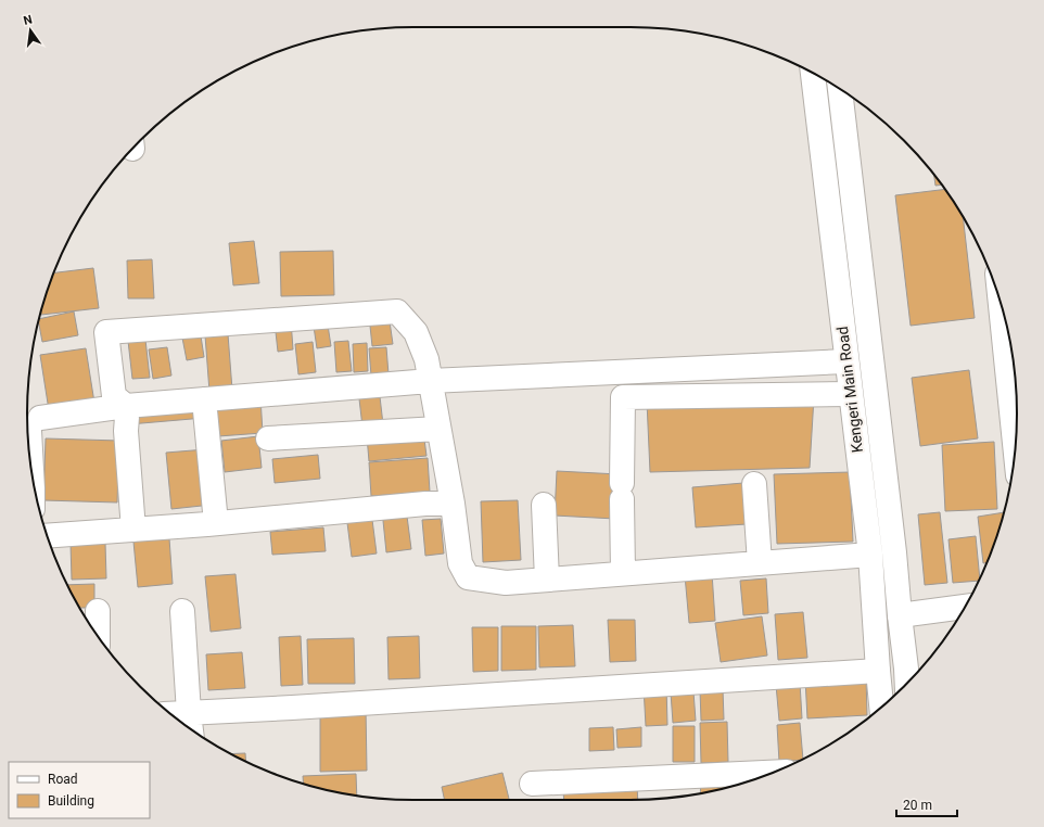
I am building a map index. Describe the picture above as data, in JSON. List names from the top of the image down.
{
  "streets": {
    "street": ["Kengeri Main Road"]
  },
  "legend": ["Road", "Building"],
  "scale_bar": "20 m",
  "north": "top"
}
